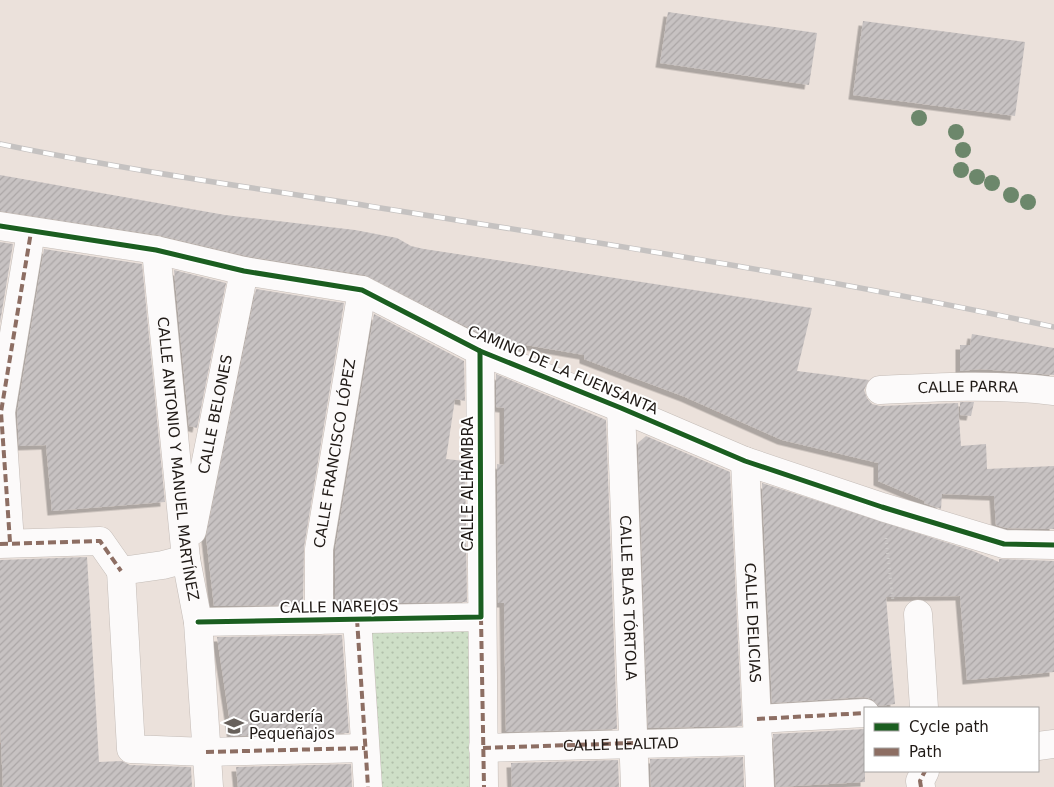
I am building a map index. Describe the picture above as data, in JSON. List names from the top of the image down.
{
  "streets": {
    "street": [
      "CAMINO DE LA FUENSANTA",
      "CALLE PARRA",
      "CALLE BELONES",
      "CALLE FRANCISCO LÓPEZ",
      "CALLE ANTONIO Y MANUEL MARTÍNEZ",
      "CALLE ALHAMBRA",
      "CALLE BLAS TÓRTOLA",
      "CALLE NAREJOS",
      "CALLE DELICIAS",
      "CALLE LEALTAD"
    ]
  },
  "crossings": [
    ["CAMINO DE LA FUENSANTA", "CALLE BELONES"],
    ["CAMINO DE LA FUENSANTA", "CALLE FRANCISCO LÓPEZ"],
    ["CAMINO DE LA FUENSANTA", "CALLE ANTONIO Y MANUEL MARTÍNEZ"],
    ["CAMINO DE LA FUENSANTA", "CALLE ALHAMBRA"],
    ["CAMINO DE LA FUENSANTA", "CALLE BLAS TÓRTOLA"],
    ["CAMINO DE LA FUENSANTA", "CALLE DELICIAS"],
    ["CALLE BELONES", "CALLE ANTONIO Y MANUEL MARTÍNEZ"],
    ["CALLE FRANCISCO LÓPEZ", "CALLE NAREJOS"],
    ["CALLE ANTONIO Y MANUEL MARTÍNEZ", "CALLE NAREJOS"],
    ["CALLE ALHAMBRA", "CALLE NAREJOS"],
    ["CALLE ALHAMBRA", "CALLE LEALTAD"],
    ["CALLE BLAS TÓRTOLA", "CALLE LEALTAD"],
    ["CALLE DELICIAS", "CALLE LEALTAD"]
  ],
  "places": {
    "school or university": ["Guardería Pequeñajos"]
  },
  "legend": ["Cycle path", "Path"]
}
